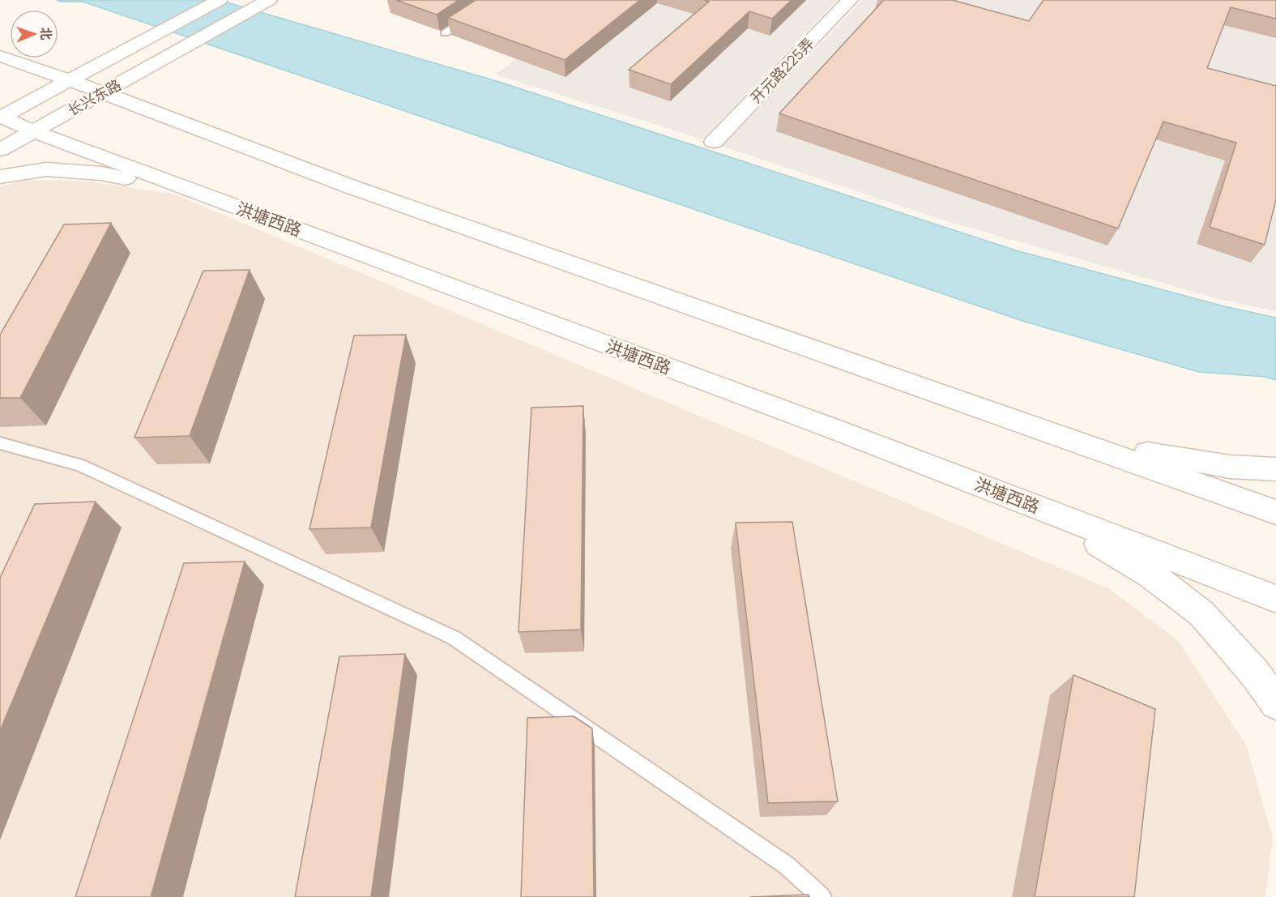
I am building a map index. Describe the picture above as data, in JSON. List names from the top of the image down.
{
  "streets": {
    "main road": ["开元路225弄", "长兴东路", "洪塘西路"]
  },
  "crossings": [
    ["长兴东路", "洪塘西路"]
  ],
  "north": "right"
}
